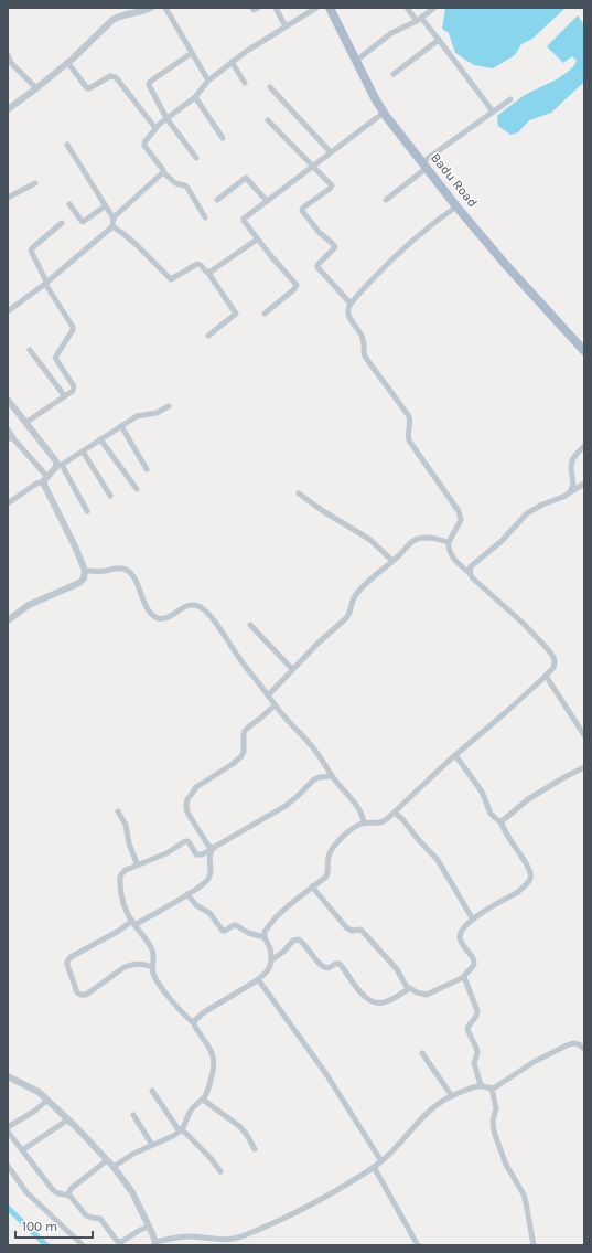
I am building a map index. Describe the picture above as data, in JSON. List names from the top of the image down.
{
  "streets": {
    "main road": ["Badu Road"]
  },
  "scale_bar": "100 m"
}
